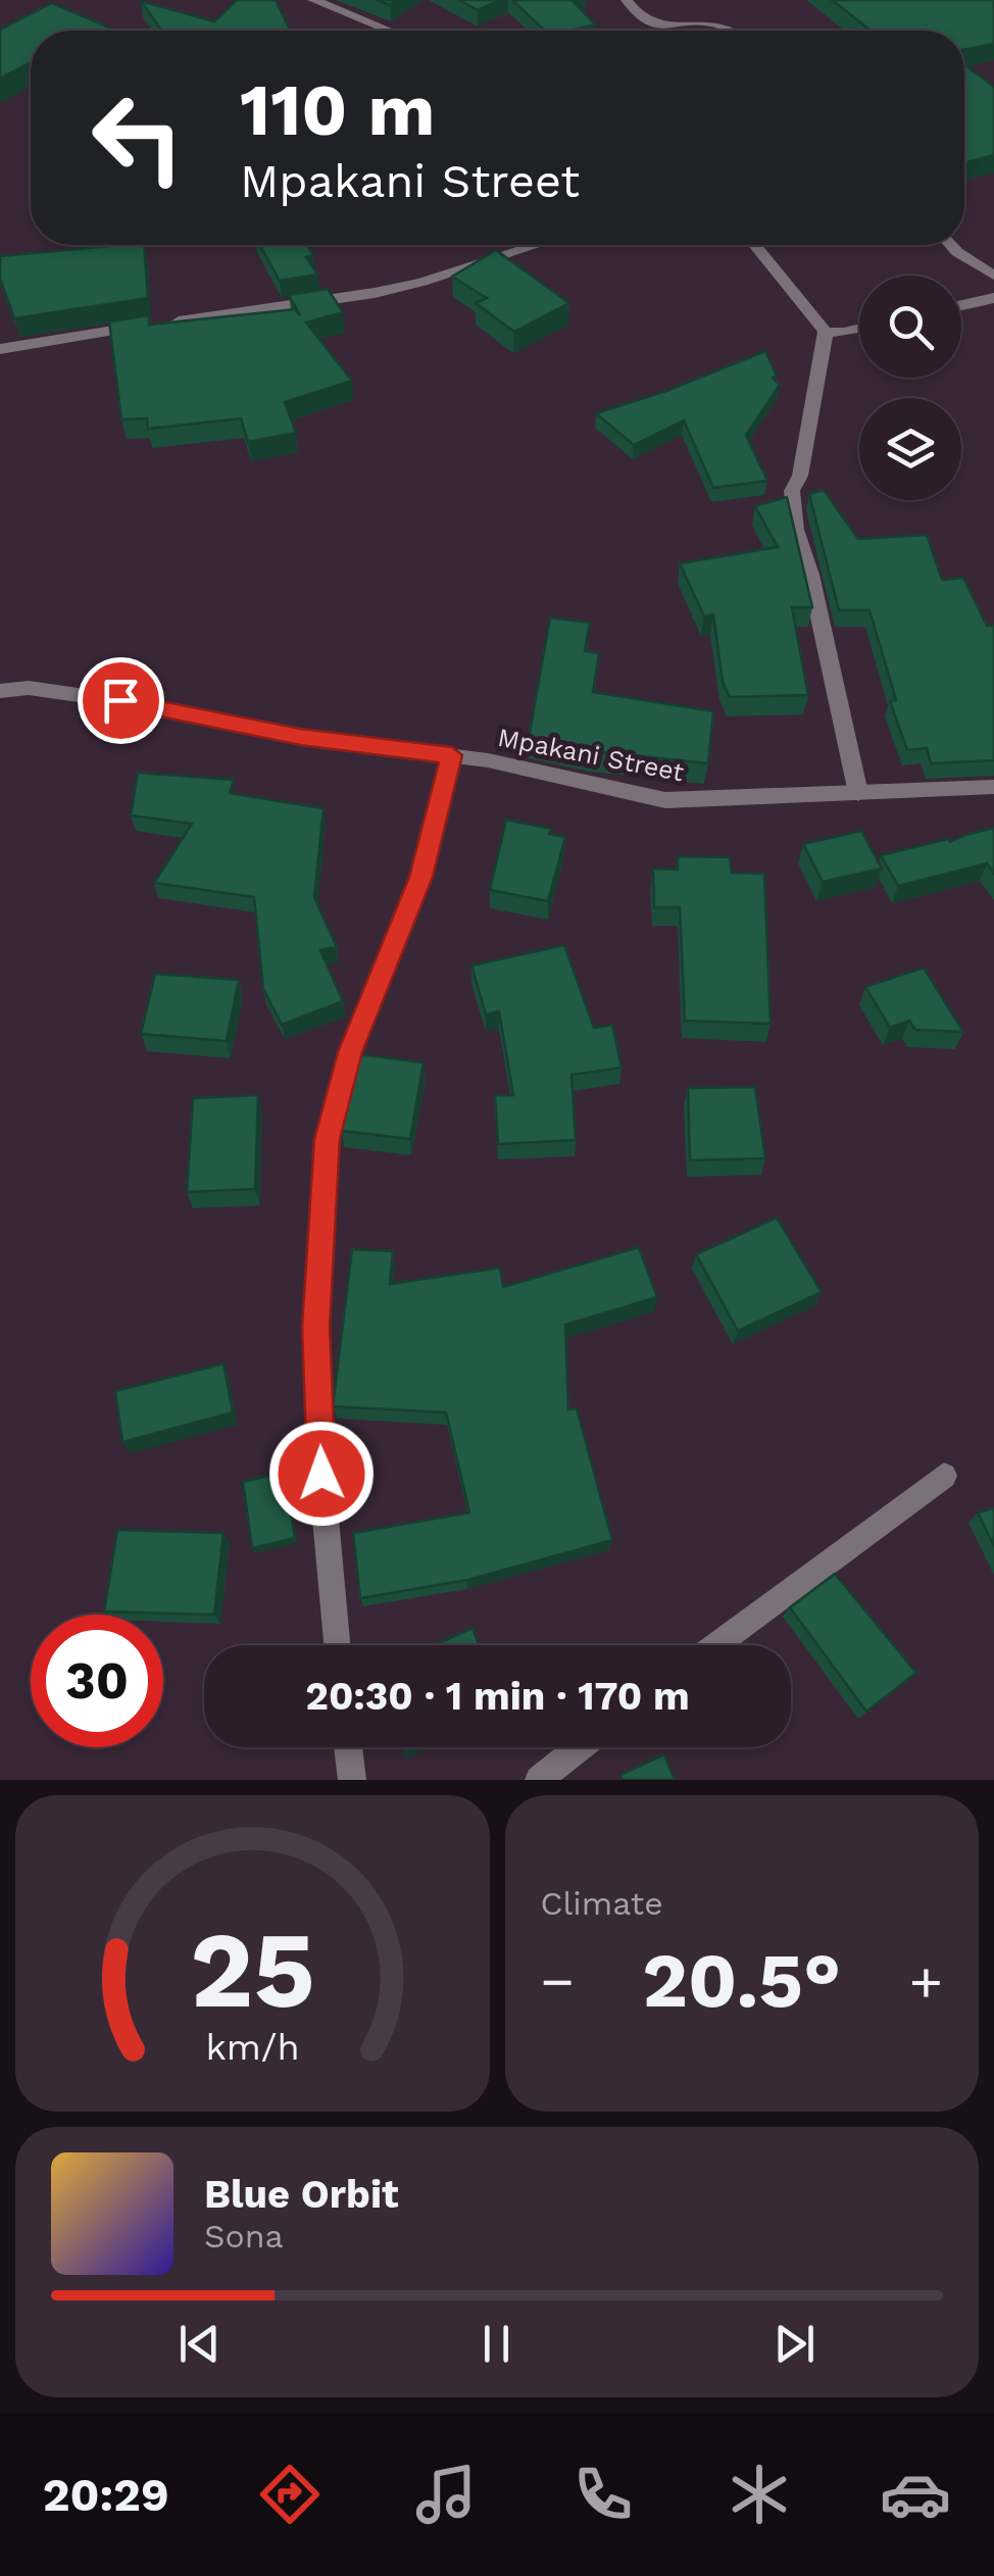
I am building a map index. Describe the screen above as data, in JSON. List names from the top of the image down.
{
  "streets": {
    "street": ["Mpakani Street"]
  },
  "page": {
    "turn": ["110 m", "Mpakani Street"],
    "limit": "30",
    "trip": "20:30 · 1 min · 170 m",
    "tile": "Climate",
    "heat": ["−", "20.5°", "+"],
    "song": ["Blue Orbit", "Sona"],
    "tabs": "20:29",
    "gauge": ["25", "km/h"]
  }
}
